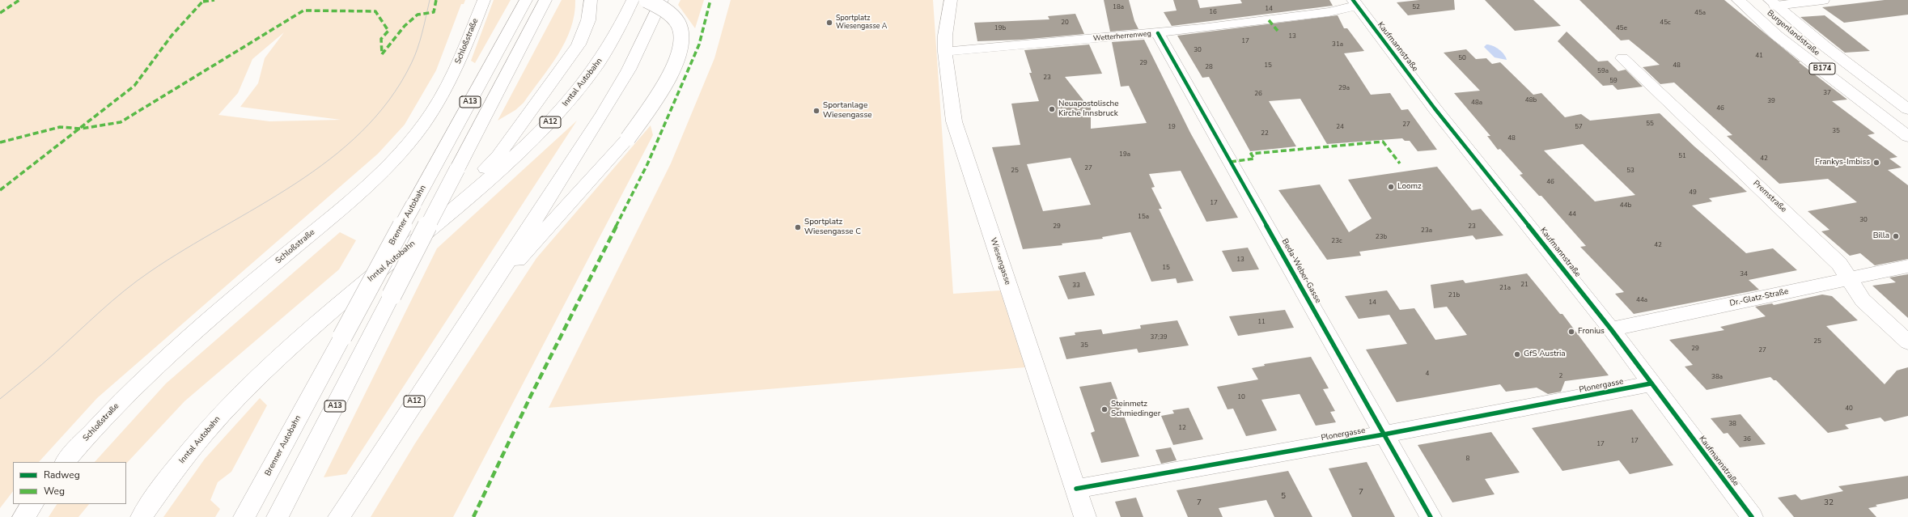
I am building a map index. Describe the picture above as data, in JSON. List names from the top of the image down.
{
  "streets": {
    "main road": [
      "Burgenlandstraße",
      "Wetterherrenweg",
      "Schloßstraße",
      "Kaufmannstraße",
      "B174",
      "Inntal Autobahn",
      "A13",
      "A12",
      "Premstraße",
      "Brenner Autobahn",
      "Wiesengasse",
      "Beda-Weber-Gasse",
      "Dr.-Glatz-Straße",
      "Plonergasse"
    ]
  },
  "crossings": [
    ["Burgenlandstraße", "B174"],
    ["Wetterherrenweg", "Kaufmannstraße"],
    ["Wetterherrenweg", "Wiesengasse"],
    ["Wetterherrenweg", "Beda-Weber-Gasse"],
    ["Kaufmannstraße", "Dr.-Glatz-Straße"],
    ["Kaufmannstraße", "Plonergasse"],
    ["Premstraße", "Dr.-Glatz-Straße"],
    ["Wiesengasse", "Plonergasse"],
    ["Beda-Weber-Gasse", "Plonergasse"]
  ],
  "places": [
    "Sportplatz Wiesengasse A",
    "Neuapostolische Kirche Innsbruck",
    "Sportanlage Wiesengasse",
    "Frankys-Imbiss",
    "Loomz",
    "Sportplatz Wiesengasse C",
    "Billa",
    "Fronius",
    "GfS Austria",
    "Steinmetz Schmiedinger"
  ],
  "house_numbers": [
    "18a",
    "52",
    "14",
    "16",
    "45a",
    "20",
    "45c",
    "19b",
    "45e",
    "13",
    "17",
    "31a",
    "30",
    "41",
    "50",
    "29",
    "15",
    "48",
    "28",
    "59a",
    "23",
    "59",
    "29a",
    "37",
    "26",
    "48b",
    "39",
    "48a",
    "46",
    "55",
    "27",
    "19",
    "24",
    "57",
    "35",
    "22",
    "48",
    "19a",
    "51",
    "42",
    "27",
    "25",
    "53",
    "46",
    "49",
    "17",
    "44b",
    "44",
    "15a",
    "30",
    "29",
    "23",
    "23a",
    "23b",
    "23c",
    "42",
    "13",
    "15",
    "34",
    "21",
    "33",
    "21a",
    "21b",
    "44a",
    "14",
    "11",
    "37;39",
    "25",
    "35",
    "29",
    "27",
    "4",
    "2",
    "38a",
    "10",
    "40",
    "38",
    "12",
    "36",
    "17",
    "17",
    "8",
    "7",
    "5",
    "7",
    "32"
  ],
  "legend": ["Radweg", "Weg"]
}
